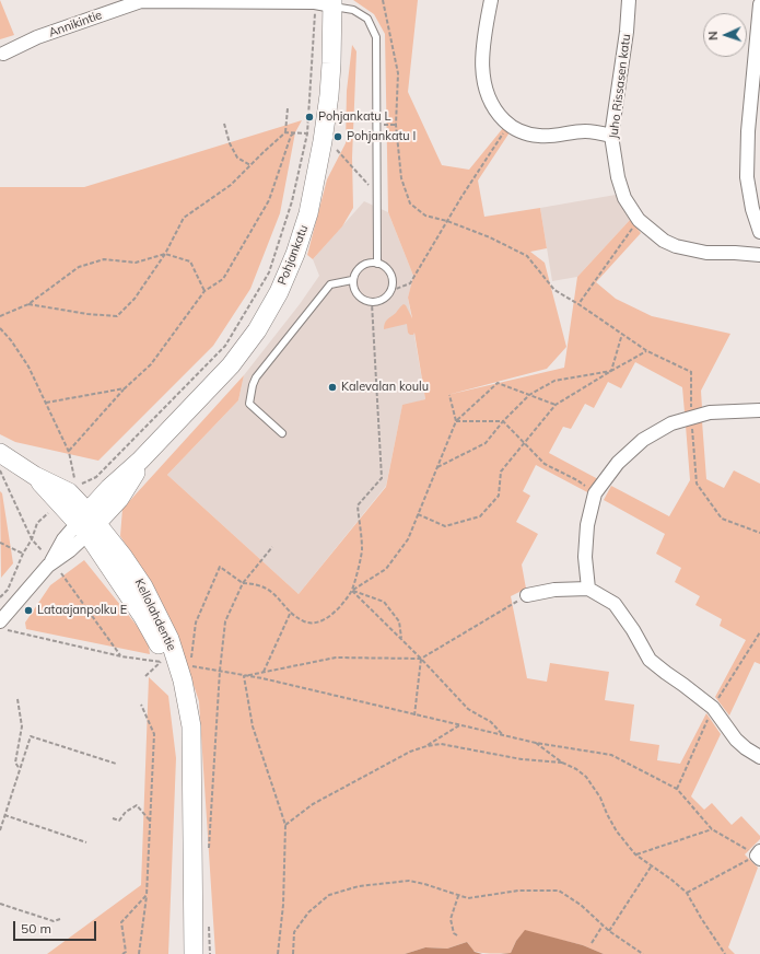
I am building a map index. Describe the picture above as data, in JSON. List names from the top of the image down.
{
  "streets": {
    "main road": ["Pohjankatu", "Kellolahdentie"],
    "street": ["Annikintie", "Juho Rissasen katu"]
  },
  "crossings": [
    ["Annikintie", "Pohjankatu"],
    ["Pohjankatu", "Kellolahdentie"]
  ],
  "places": [
    "Pohjankatu L",
    "Pohjankatu I",
    "Kalevalan koulu",
    "Lataajanpolku E"
  ],
  "scale_bar": "50 m",
  "north": "left"
}
